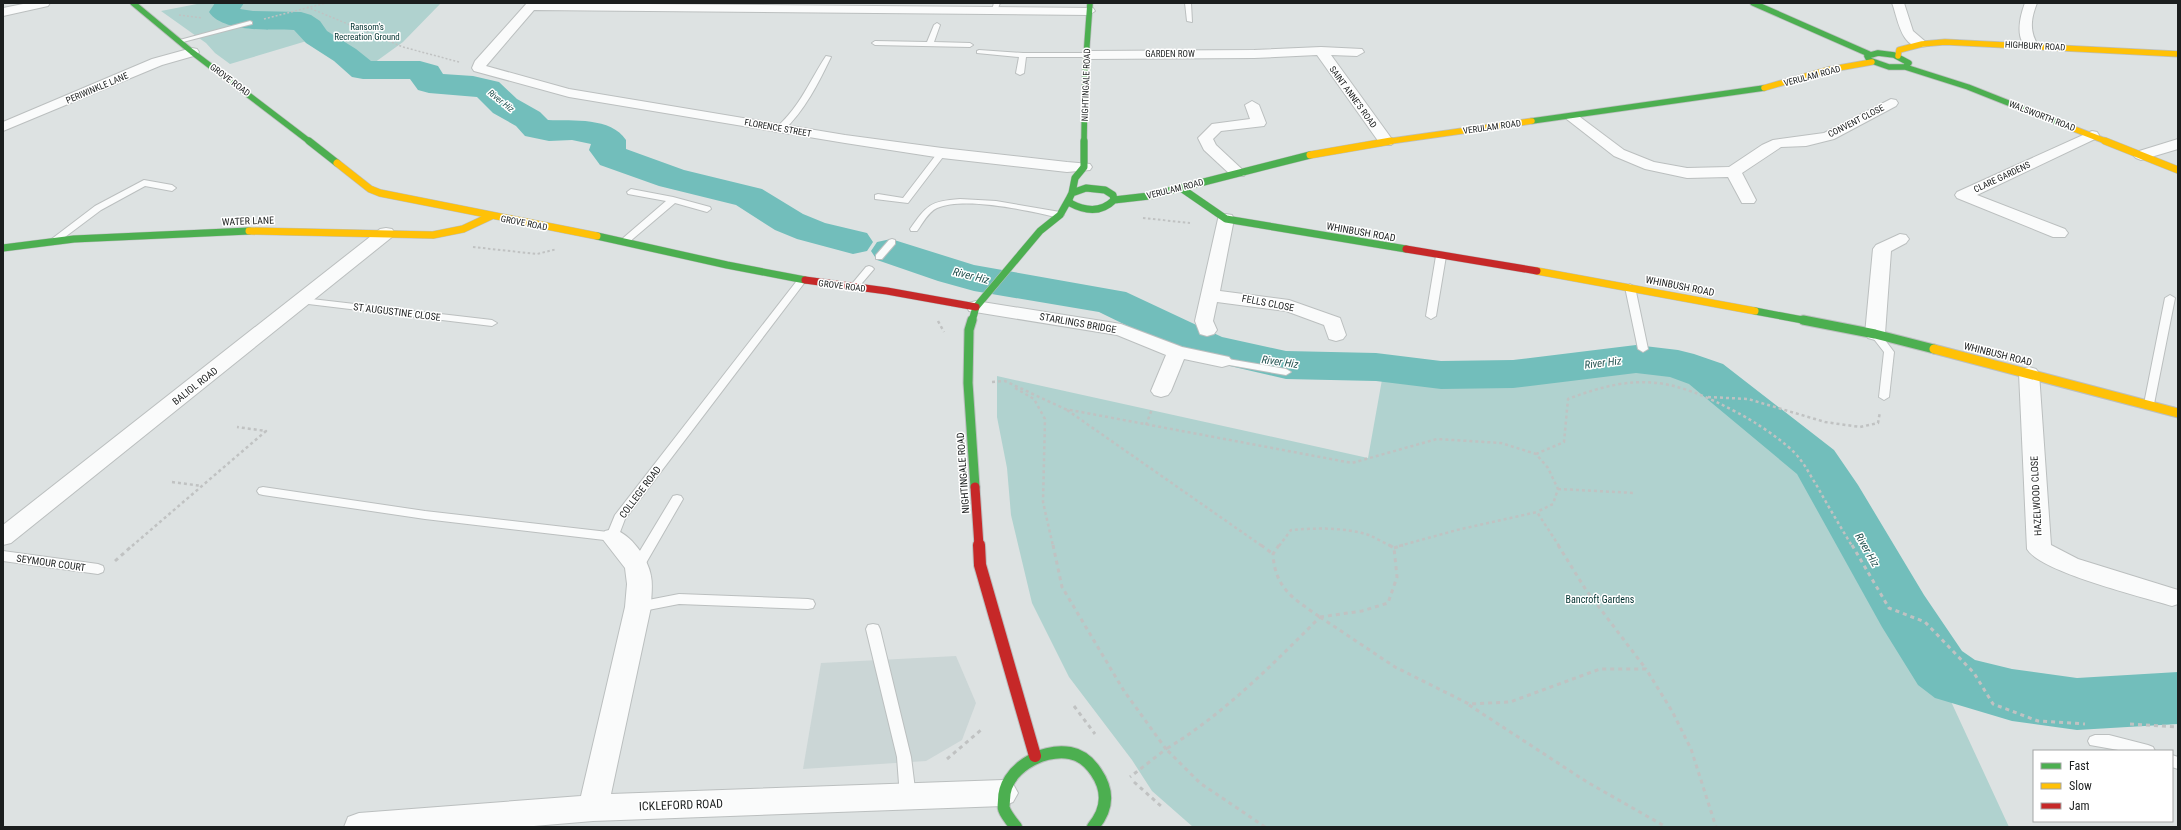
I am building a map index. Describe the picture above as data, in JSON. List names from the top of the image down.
{
  "streets": {
    "street": [
      "HIGHBURY ROAD",
      "GARDEN ROW",
      "VERULAM ROAD",
      "GROVE ROAD",
      "NIGHTINGALE ROAD",
      "PERIWINKLE LANE",
      "SAINT ANNE'S ROAD",
      "WALSWORTH ROAD",
      "CONVENT CLOSE",
      "FLORENCE STREET",
      "CLARE GARDENS",
      "WATER LANE",
      "WHINBUSH ROAD",
      "FELLS CLOSE",
      "STARLINGS BRIDGE",
      "BALIOL ROAD",
      "HAZELWOOD CLOSE",
      "ICKLEFORD ROAD"
    ],
    "lane": ["ST AUGUSTINE CLOSE", "COLLEGE ROAD", "SEYMOUR COURT"]
  },
  "crossings": [
    ["GARDEN ROW", "NIGHTINGALE ROAD"],
    ["GARDEN ROW", "SAINT ANNE'S ROAD"],
    ["VERULAM ROAD", "SAINT ANNE'S ROAD"],
    ["VERULAM ROAD", "WALSWORTH ROAD"],
    ["VERULAM ROAD", "WHINBUSH ROAD"],
    ["GROVE ROAD", "NIGHTINGALE ROAD"],
    ["GROVE ROAD", "PERIWINKLE LANE"],
    ["GROVE ROAD", "WATER LANE"],
    ["GROVE ROAD", "STARLINGS BRIDGE"],
    ["GROVE ROAD", "COLLEGE ROAD"],
    ["NIGHTINGALE ROAD", "FLORENCE STREET"],
    ["NIGHTINGALE ROAD", "STARLINGS BRIDGE"],
    ["WALSWORTH ROAD", "CLARE GARDENS"],
    ["WATER LANE", "BALIOL ROAD"],
    ["WHINBUSH ROAD", "HAZELWOOD CLOSE"],
    ["ST AUGUSTINE CLOSE", "BALIOL ROAD"]
  ],
  "water": ["River Hiz"],
  "parks": ["Ransom's Recreation Ground", "Bancroft Gardens"],
  "legend": ["Fast", "Slow", "Jam"]
}
